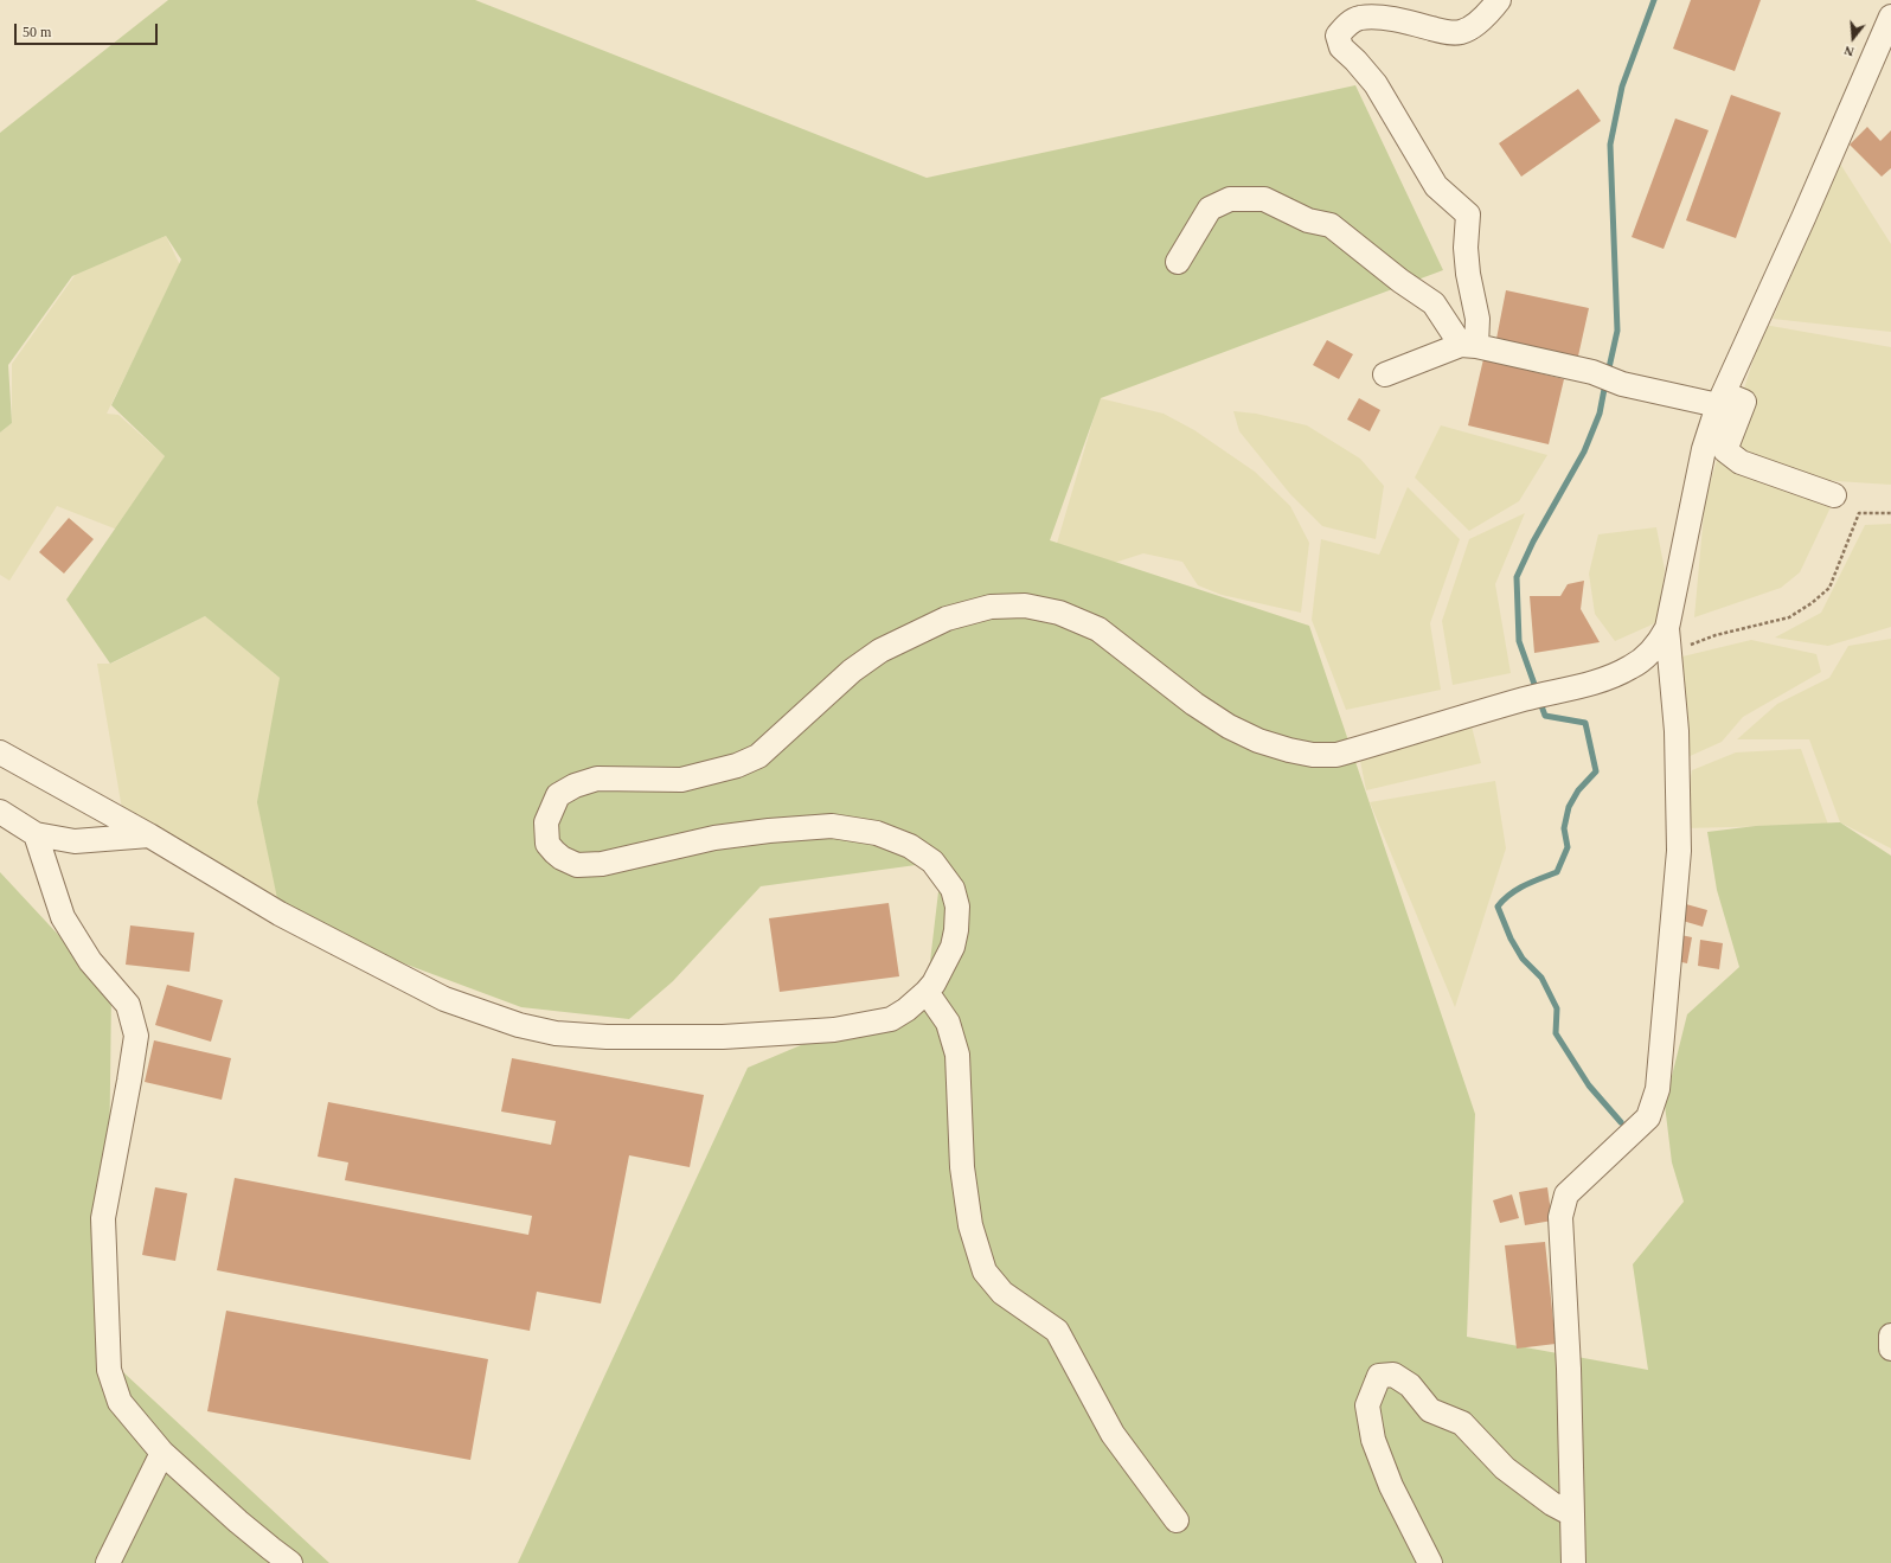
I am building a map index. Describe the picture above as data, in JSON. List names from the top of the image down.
{
  "scale_bar": "50 m",
  "north": "bottom"
}
